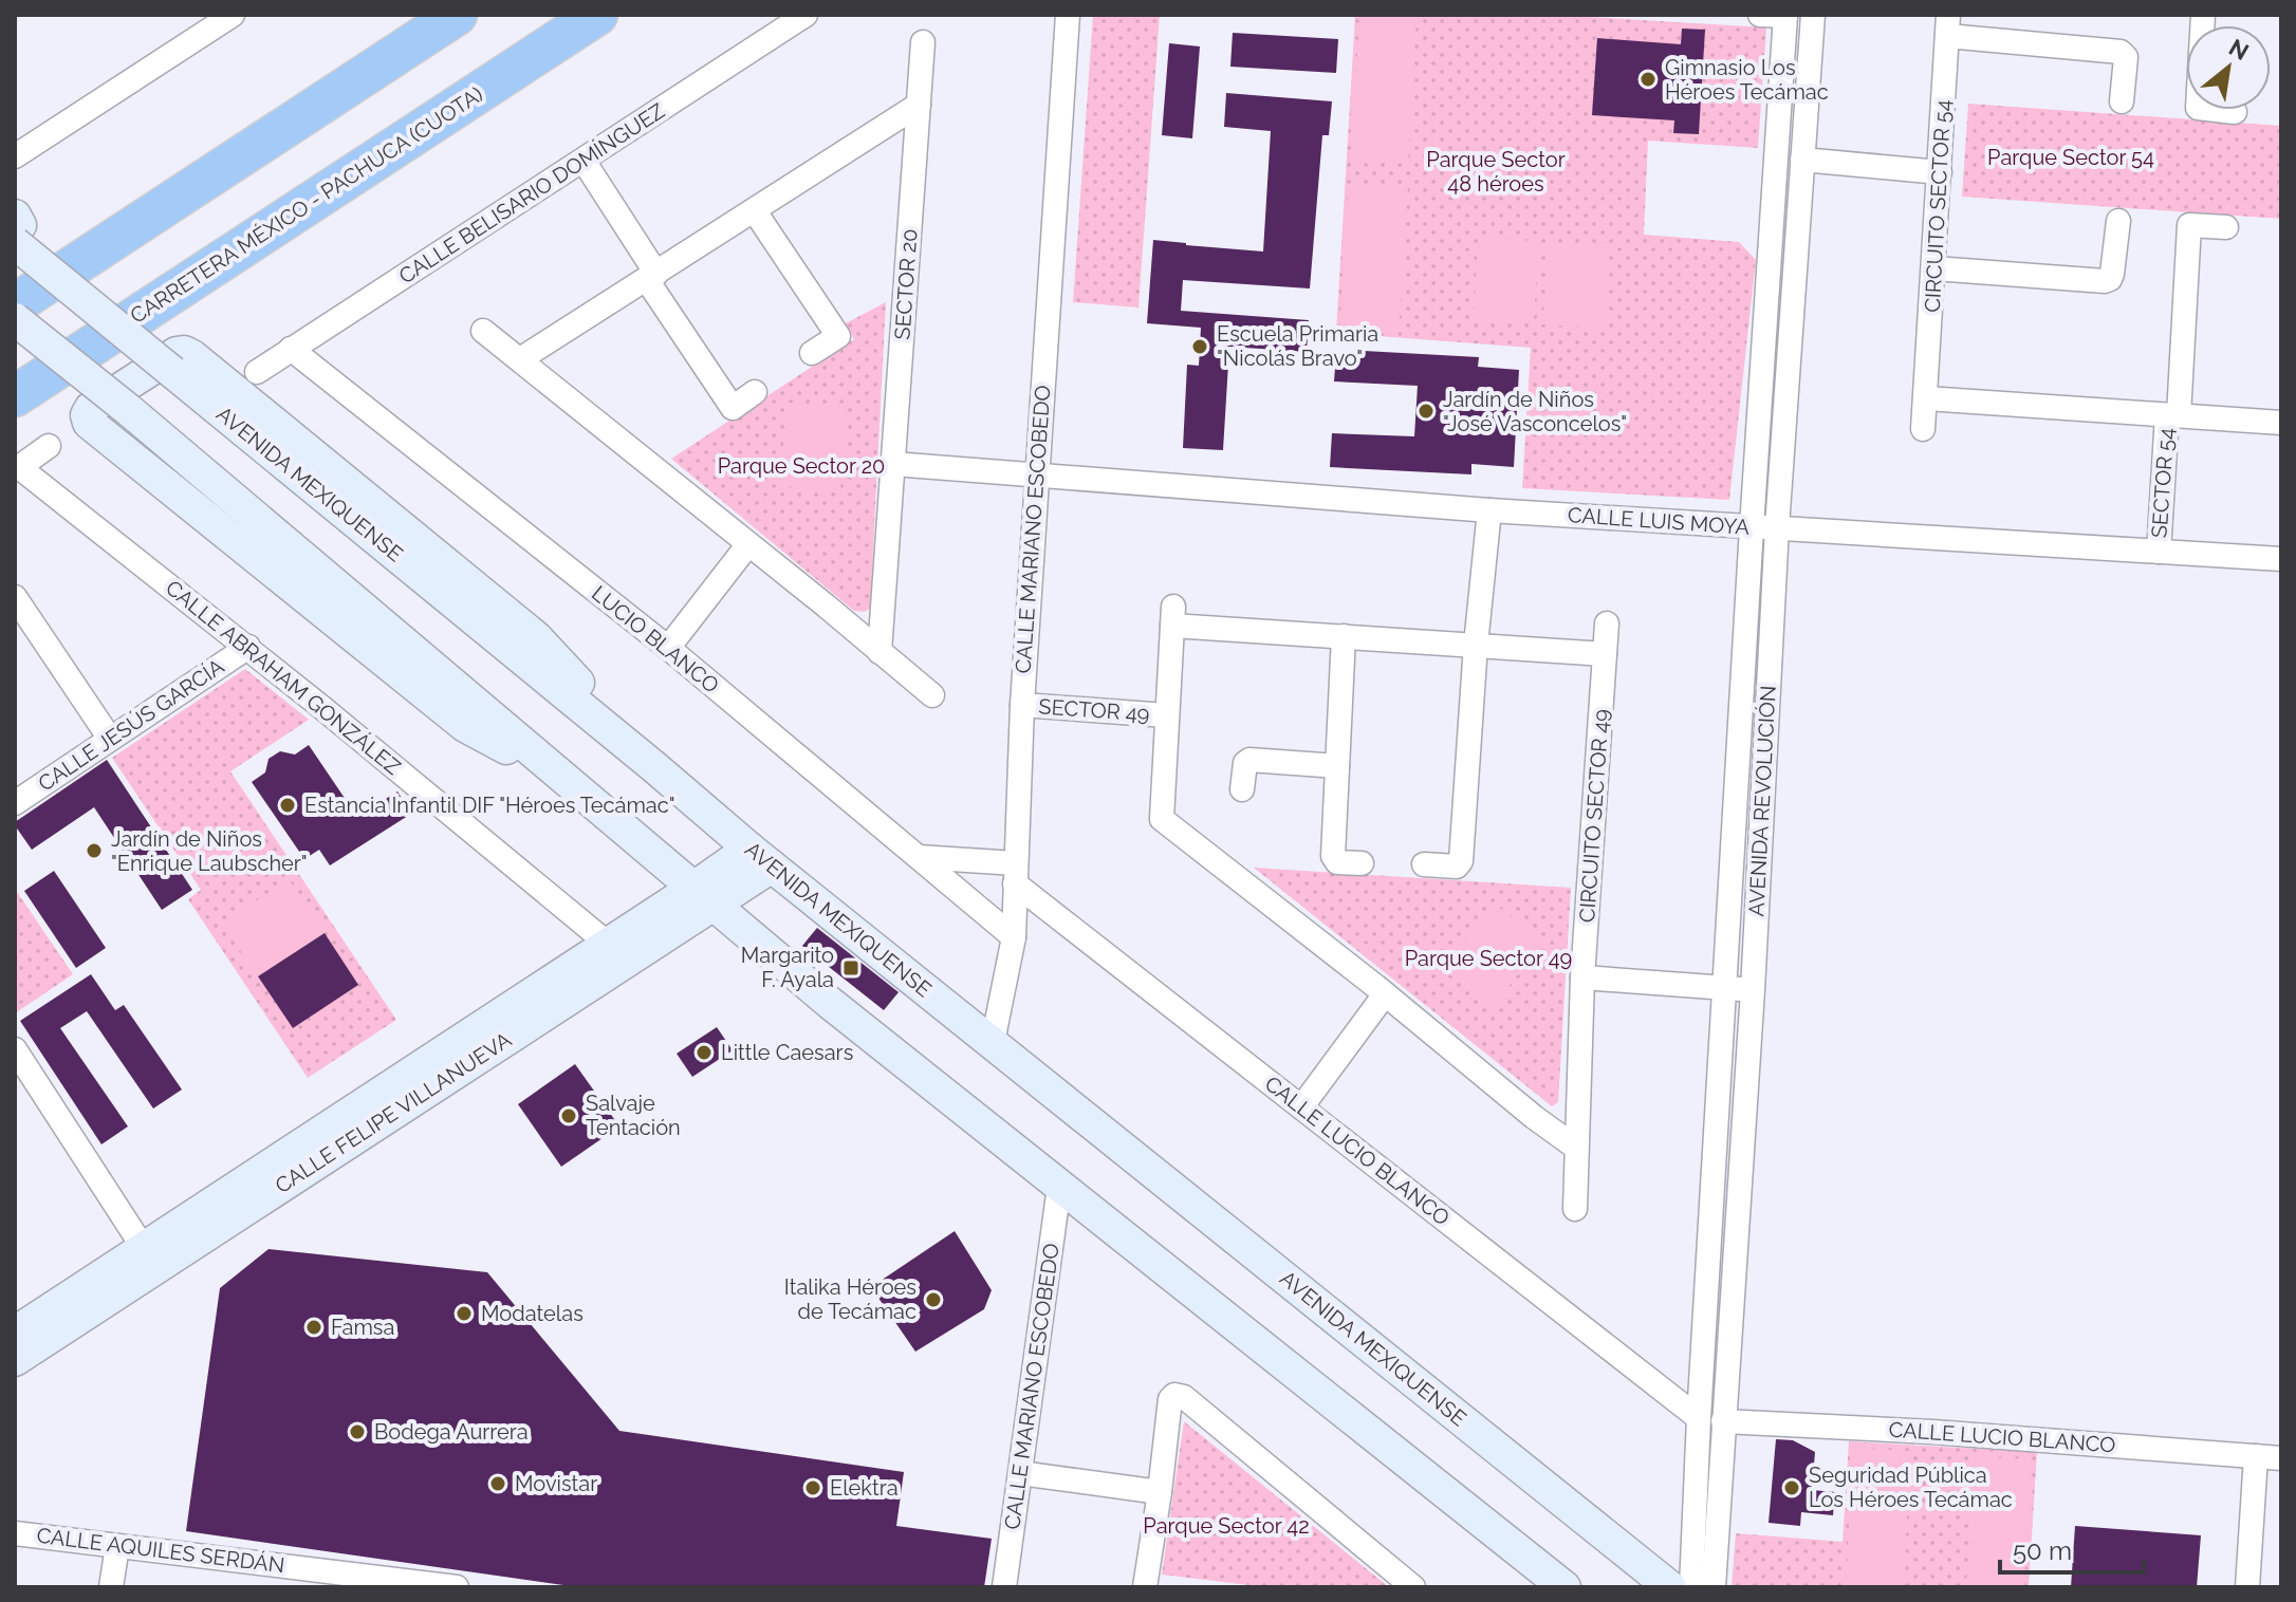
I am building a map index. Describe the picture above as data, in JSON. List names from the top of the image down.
{
  "streets": {
    "highway": ["CARRETERA MÉXICO - PACHUCA (CUOTA)"],
    "main road": ["AVENIDA MEXIQUENSE", "CALLE FELIPE VILLANUEVA"],
    "street": [
      "CALLE BELISARIO DOMÍNGUEZ",
      "CIRCUITO SECTOR 54",
      "SECTOR 20",
      "SECTOR 54",
      "CALLE LUIS MOYA",
      "CALLE MARIANO ESCOBEDO",
      "LUCIO BLANCO",
      "CALLE ABRAHAM GONZÁLEZ",
      "SECTOR 49",
      "CALLE JESÚS GARCÍA",
      "AVENIDA REVOLUCIÓN",
      "CIRCUITO SECTOR 49",
      "CALLE LUCIO BLANCO",
      "CALLE AQUILES SERDÁN"
    ]
  },
  "crossings": [
    ["CALLE BELISARIO DOMÍNGUEZ", "LUCIO BLANCO"],
    ["SECTOR 54", "CALLE LUIS MOYA"],
    ["AVENIDA MEXIQUENSE", "CALLE MARIANO ESCOBEDO"],
    ["AVENIDA MEXIQUENSE", "CALLE FELIPE VILLANUEVA"],
    ["CALLE LUIS MOYA", "CALLE MARIANO ESCOBEDO"],
    ["CALLE LUIS MOYA", "AVENIDA REVOLUCIÓN"],
    ["CALLE MARIANO ESCOBEDO", "LUCIO BLANCO"],
    ["CALLE MARIANO ESCOBEDO", "SECTOR 49"],
    ["CALLE MARIANO ESCOBEDO", "CALLE LUCIO BLANCO"],
    ["CALLE ABRAHAM GONZÁLEZ", "CALLE JESÚS GARCÍA"],
    ["CALLE ABRAHAM GONZÁLEZ", "CALLE FELIPE VILLANUEVA"],
    ["AVENIDA REVOLUCIÓN", "CALLE LUCIO BLANCO"]
  ],
  "parks": [
    "Parque Sector 54",
    "Parque Sector 48 héroes",
    "Parque Sector 20",
    "Parque Sector 49",
    "Parque Sector 42"
  ],
  "places": {
    "other": [
      "Gimnasio Los Héroes Tecámac",
      "Escuela Primaria \"Nicolás Bravo\"",
      "Jardín de Niños \"José Vasconcelos\"",
      "Estancia Infantil DIF \"Héroes Tecámac\"",
      "Jardín de Niños \"Enrique Laubscher\"",
      "Little Caesars",
      "Salvaje Tentación",
      "Italika Héroes de Tecámac",
      "Modatelas",
      "Famsa",
      "Bodega Aurrera",
      "Movistar",
      "Elektra",
      "Seguridad Pública Los Héroes Tecámac"
    ],
    "transit": ["Margarito F. Ayala"]
  },
  "scale_bar": "50 m",
  "north": "top right"
}
